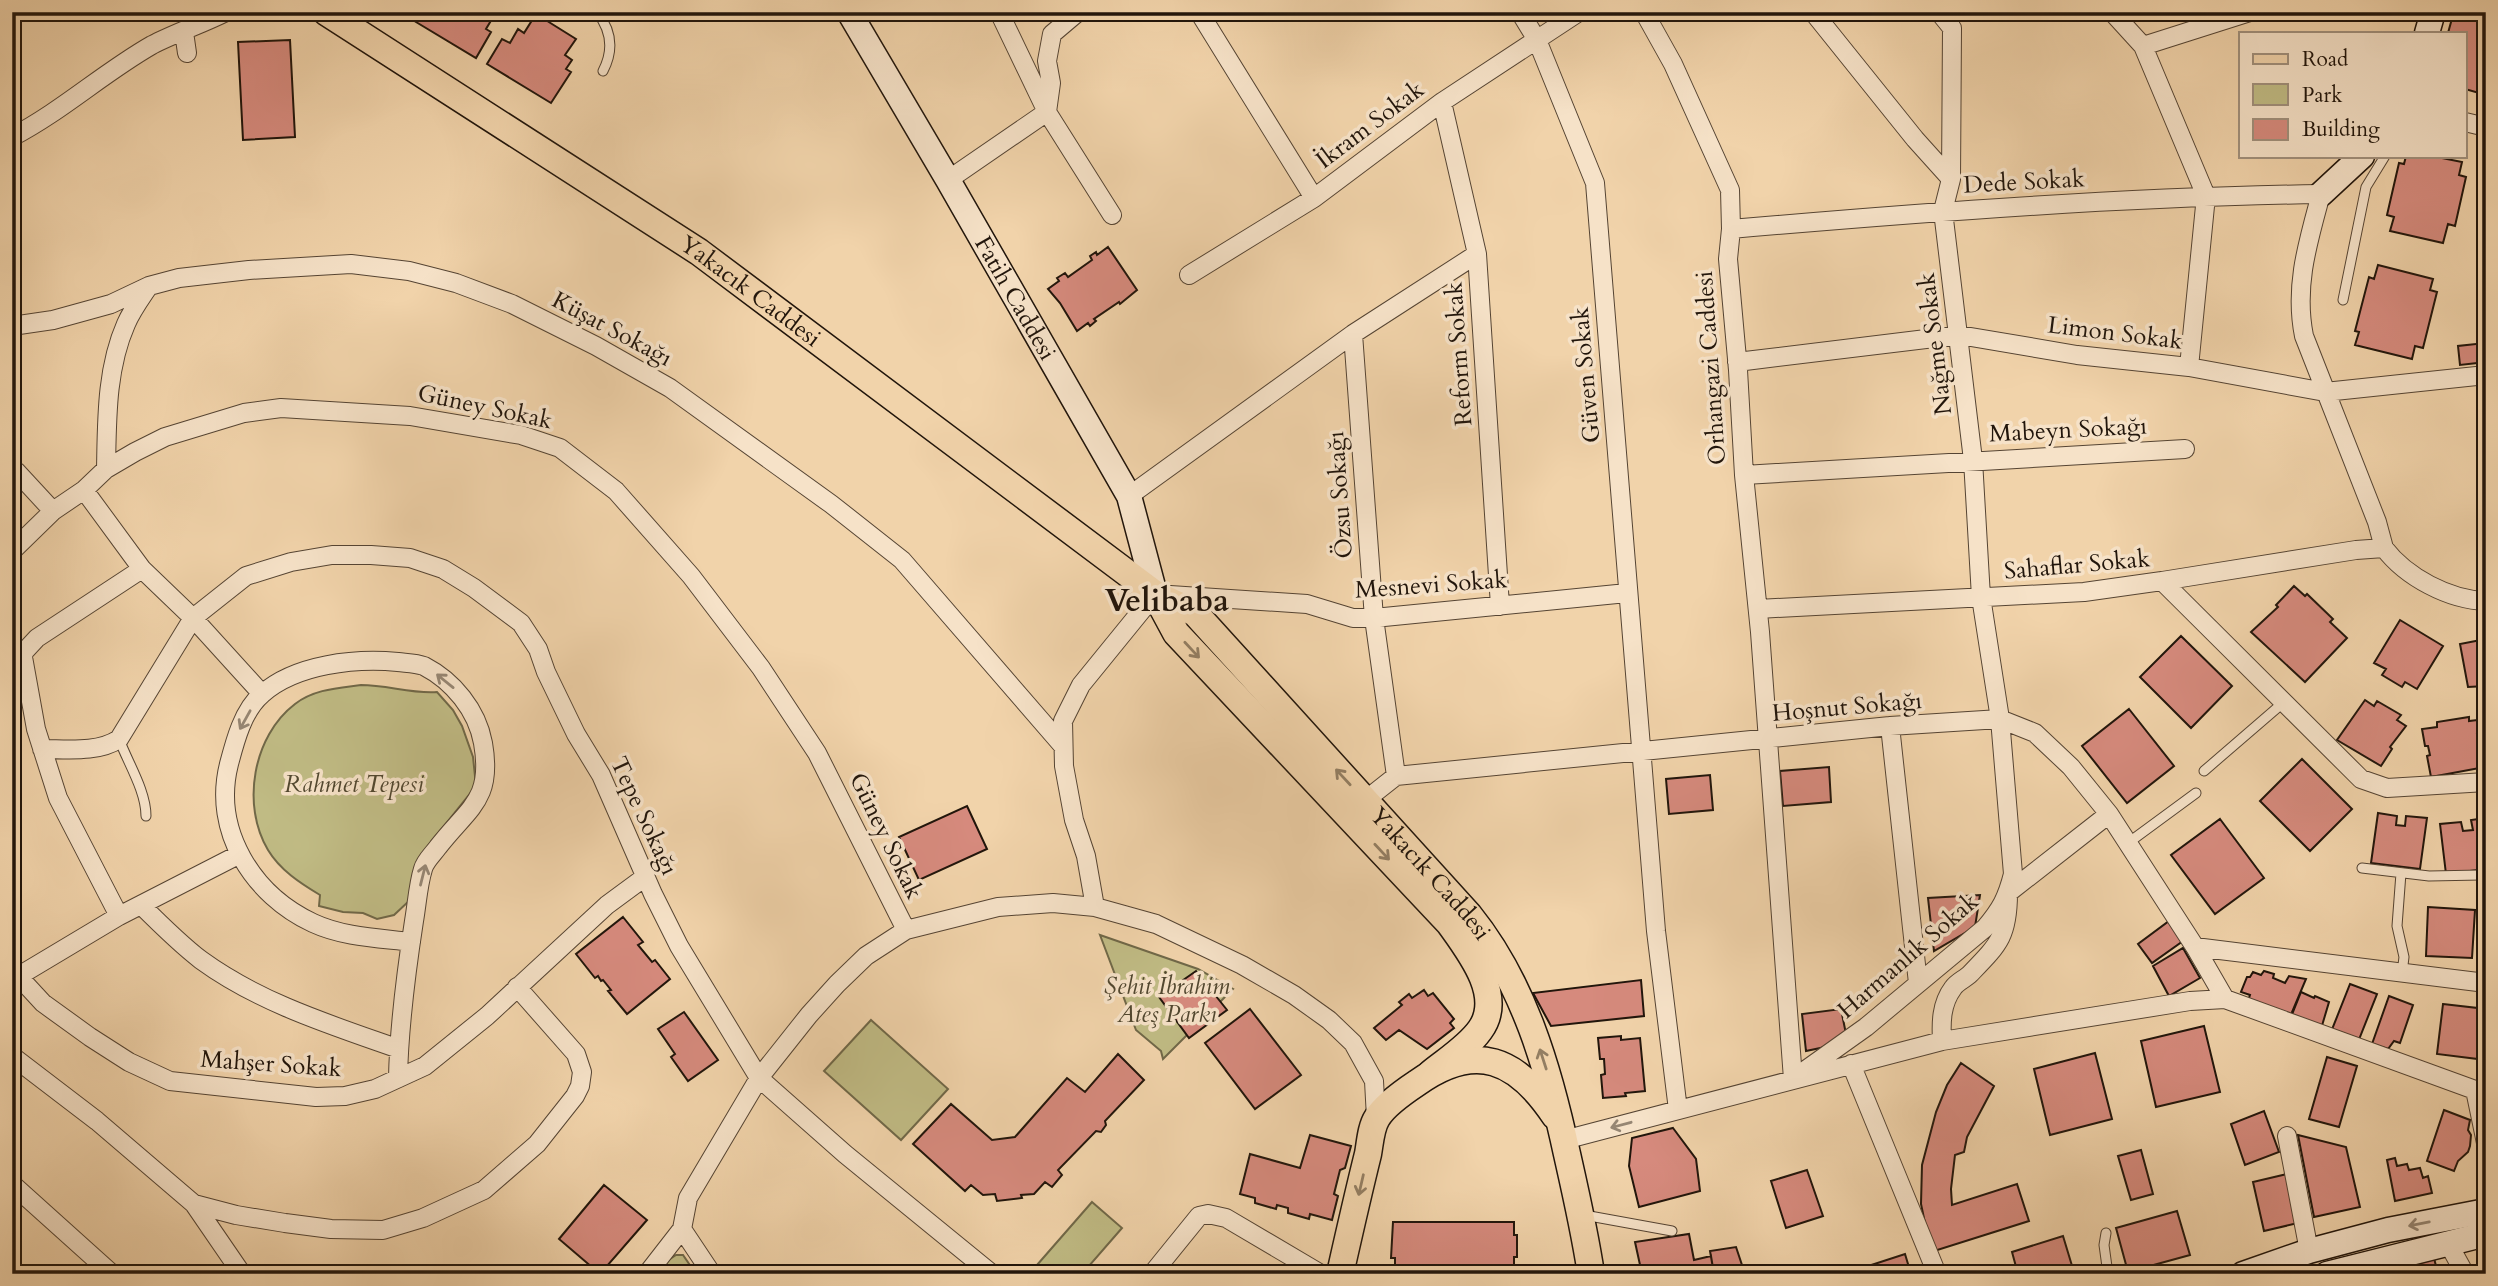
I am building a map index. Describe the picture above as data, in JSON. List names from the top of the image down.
{
  "streets": {
    "main road": ["Yakacık Caddesi"],
    "street": [
      "İkram Sokak",
      "Dede Sokak",
      "Fatih Caddesi",
      "Küşat Sokağı",
      "Limon Sokak",
      "Nağme Sokak",
      "Reform Sokak",
      "Orhangazi Caddesi",
      "Güven Sokak",
      "Güney Sokak",
      "Mabeyn Sokağı",
      "Özsu Sokağı",
      "Sahaflar Sokak",
      "Mesnevi Sokak",
      "Hoşnut Sokağı",
      "Tepe Sokağı",
      "Harmanlık Sokak",
      "Mahşer Sokak"
    ]
  },
  "crossings": [
    ["İkram Sokak", "Reform Sokak"],
    ["İkram Sokak", "Güven Sokak"],
    ["Dede Sokak", "Nağme Sokak"],
    ["Dede Sokak", "Orhangazi Caddesi"],
    ["Yakacık Caddesi", "Fatih Caddesi"],
    ["Yakacık Caddesi", "Mesnevi Sokak"],
    ["Fatih Caddesi", "Mesnevi Sokak"],
    ["Limon Sokak", "Nağme Sokak"],
    ["Limon Sokak", "Orhangazi Caddesi"],
    ["Nağme Sokak", "Mabeyn Sokağı"],
    ["Nağme Sokak", "Sahaflar Sokak"],
    ["Nağme Sokak", "Hoşnut Sokağı"],
    ["Nağme Sokak", "Harmanlık Sokak"],
    ["Reform Sokak", "Mesnevi Sokak"],
    ["Orhangazi Caddesi", "Mabeyn Sokağı"],
    ["Orhangazi Caddesi", "Sahaflar Sokak"],
    ["Orhangazi Caddesi", "Hoşnut Sokağı"],
    ["Orhangazi Caddesi", "Harmanlık Sokak"],
    ["Güven Sokak", "Mesnevi Sokak"],
    ["Güven Sokak", "Hoşnut Sokağı"],
    ["Özsu Sokağı", "Mesnevi Sokak"],
    ["Özsu Sokağı", "Hoşnut Sokağı"],
    ["Hoşnut Sokağı", "Harmanlık Sokak"],
    ["Tepe Sokağı", "Mahşer Sokak"]
  ],
  "districts": ["Velibaba"],
  "parks": ["Rahmet Tepesi", "Şehit İbrahim Ateş Parkı"],
  "legend": ["Road", "Park", "Building"]
}
